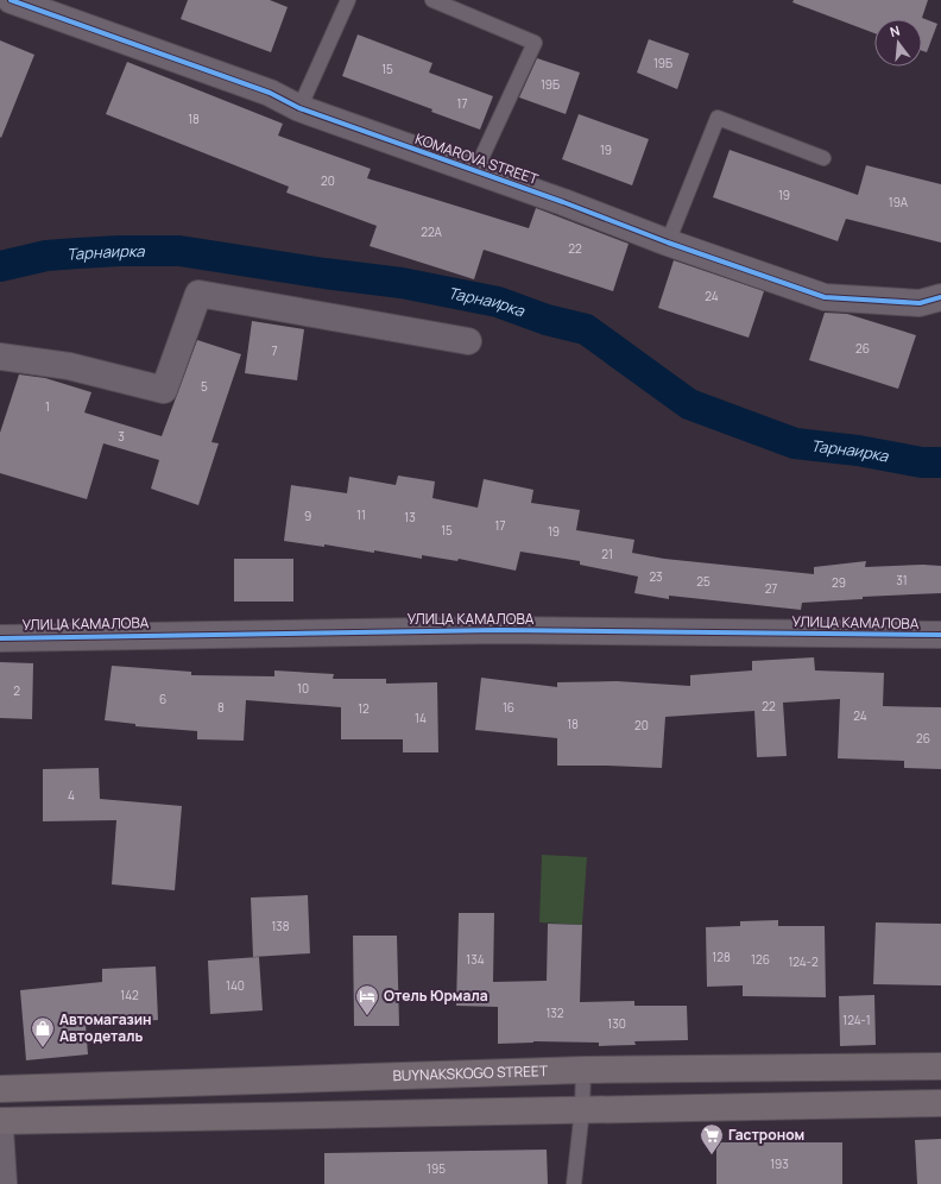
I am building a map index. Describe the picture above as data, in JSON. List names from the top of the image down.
{
  "streets": {
    "main road": ["BUYNAKSKOGO STREET"],
    "street": ["KOMAROVA STREET", "УЛИЦА КАМАЛОВА"]
  },
  "water": ["Тарнаирка"],
  "places": {
    "hotel": ["Отель Юрмала"],
    "shop": ["Автомагазин Автодеталь"],
    "supermarket": ["Гастроном"]
  },
  "house_numbers": [
    "19Б",
    "15",
    "19Б",
    "17",
    "18",
    "19",
    "20",
    "19",
    "19А",
    "22А",
    "22",
    "24",
    "26",
    "7",
    "5",
    "1",
    "3",
    "11",
    "9",
    "13",
    "17",
    "15",
    "19",
    "21",
    "23",
    "31",
    "25",
    "29",
    "27",
    "10",
    "2",
    "6",
    "22",
    "8",
    "16",
    "12",
    "24",
    "14",
    "18",
    "20",
    "26",
    "4",
    "138",
    "128",
    "134",
    "126",
    "124-2",
    "140",
    "142",
    "132",
    "124-1",
    "130",
    "193",
    "195"
  ],
  "north": "top"
}
